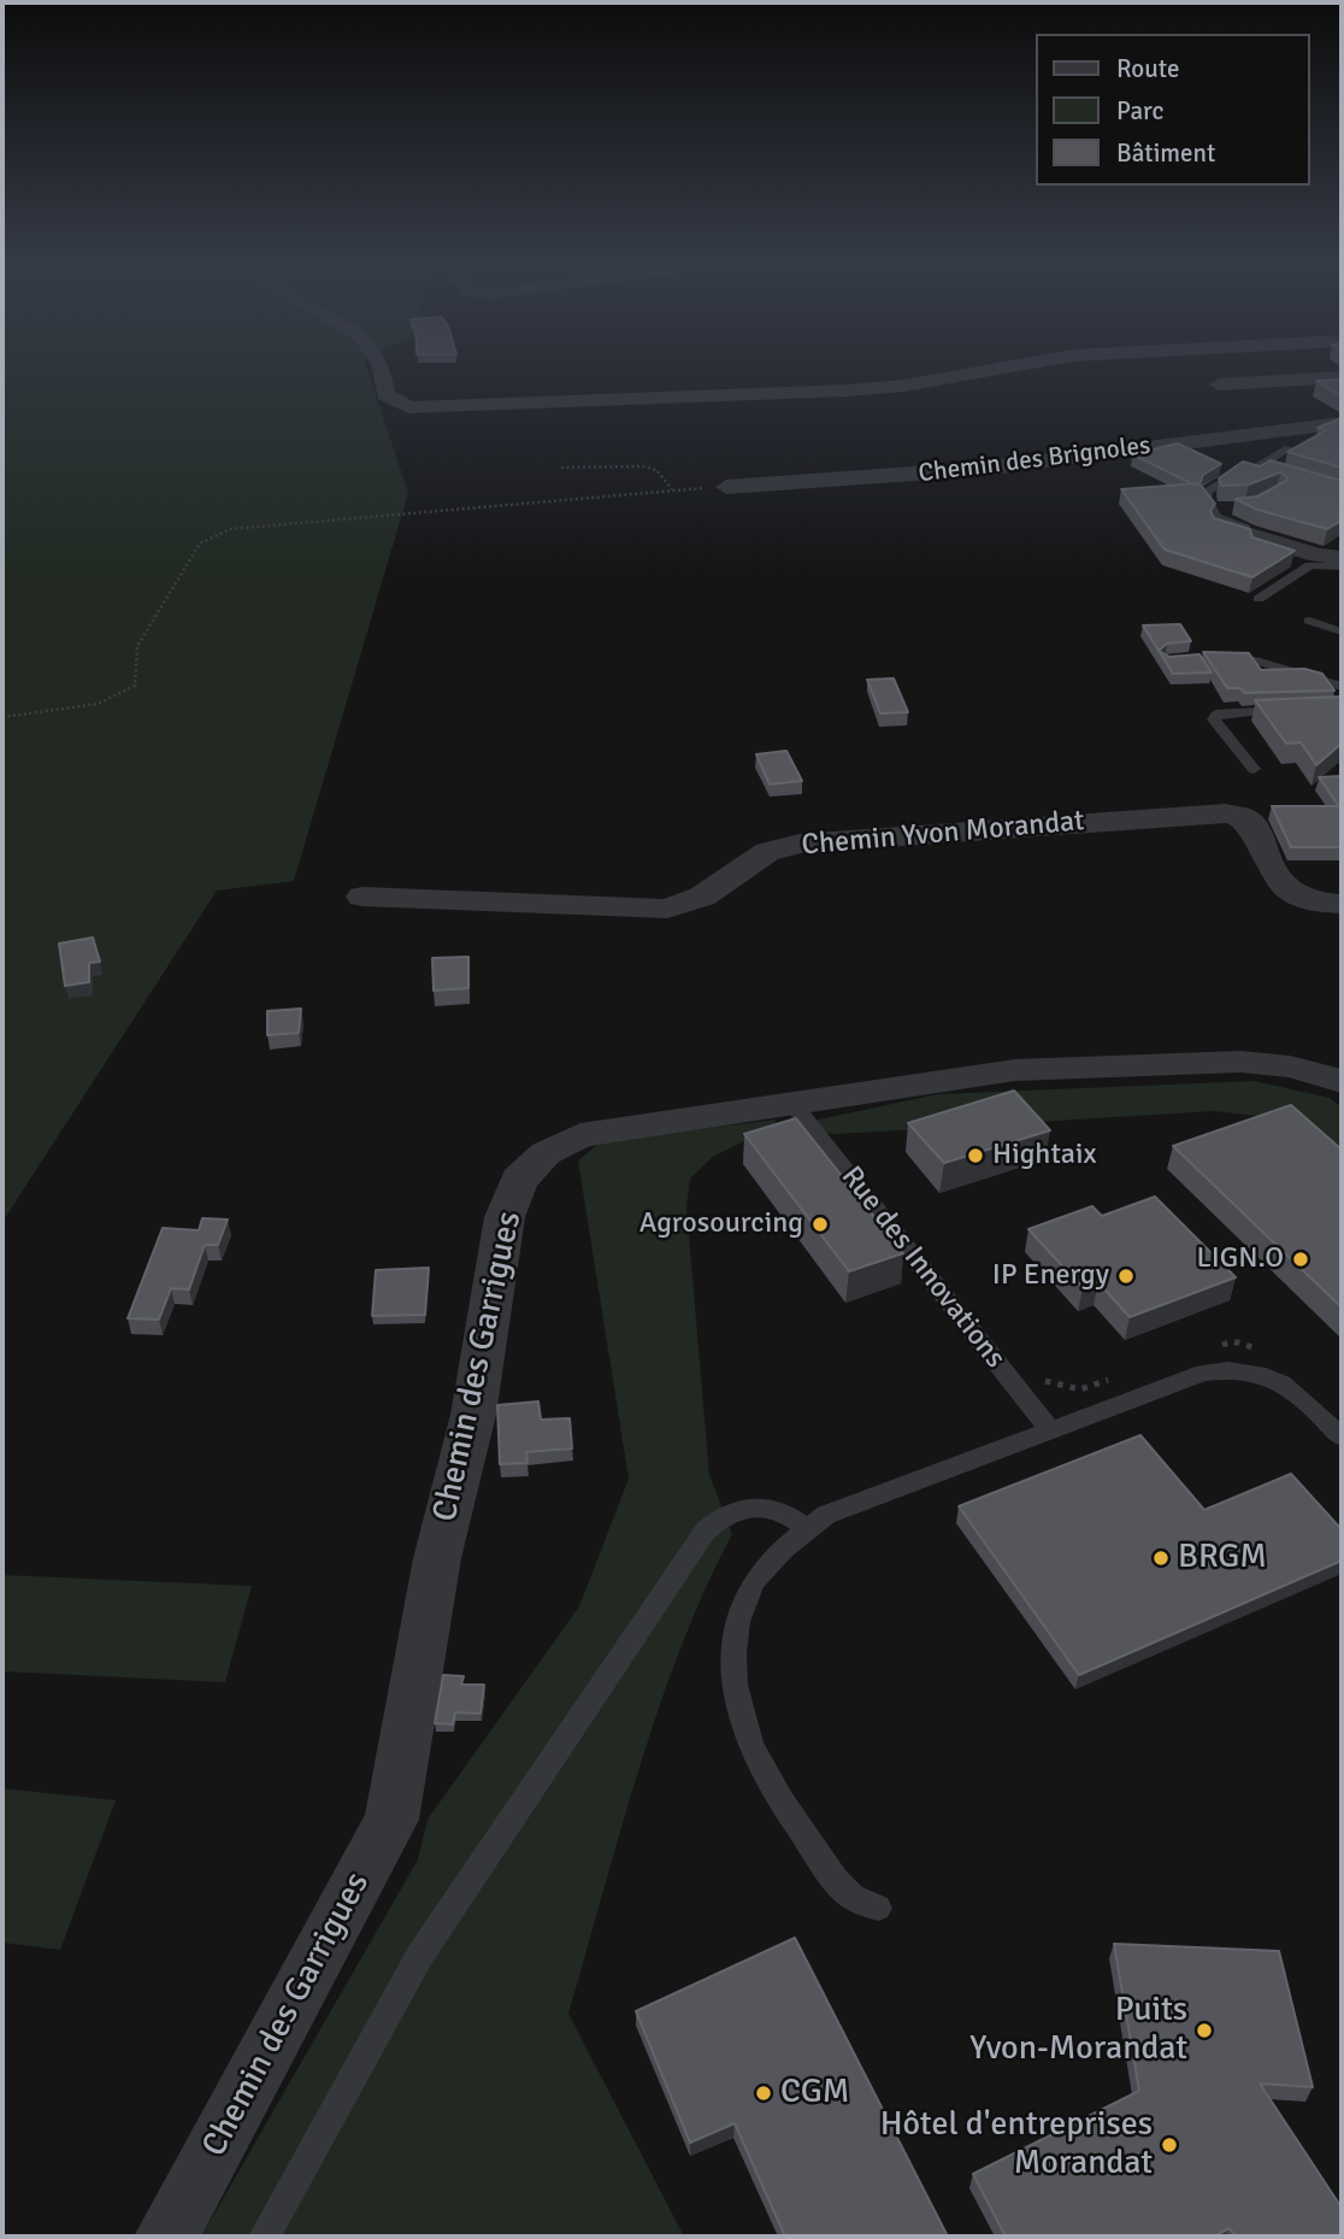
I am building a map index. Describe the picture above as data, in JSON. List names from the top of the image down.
{
  "streets": {
    "street": ["Chemin des Brignoles", "Chemin Yvon Morandat", "Chemin des Garrigues"],
    "lane": ["Rue des Innovations"]
  },
  "crossings": [
    ["Rue des Innovations", "Chemin des Garrigues"]
  ],
  "places": [
    "Hightaix",
    "Agrosourcing",
    "LIGN.O",
    "IP Energy",
    "BRGM",
    "Puits Yvon-Morandat",
    "CGM",
    "Hôtel d'entreprises Morandat"
  ],
  "legend": ["Route", "Parc", "Bâtiment"]
}
